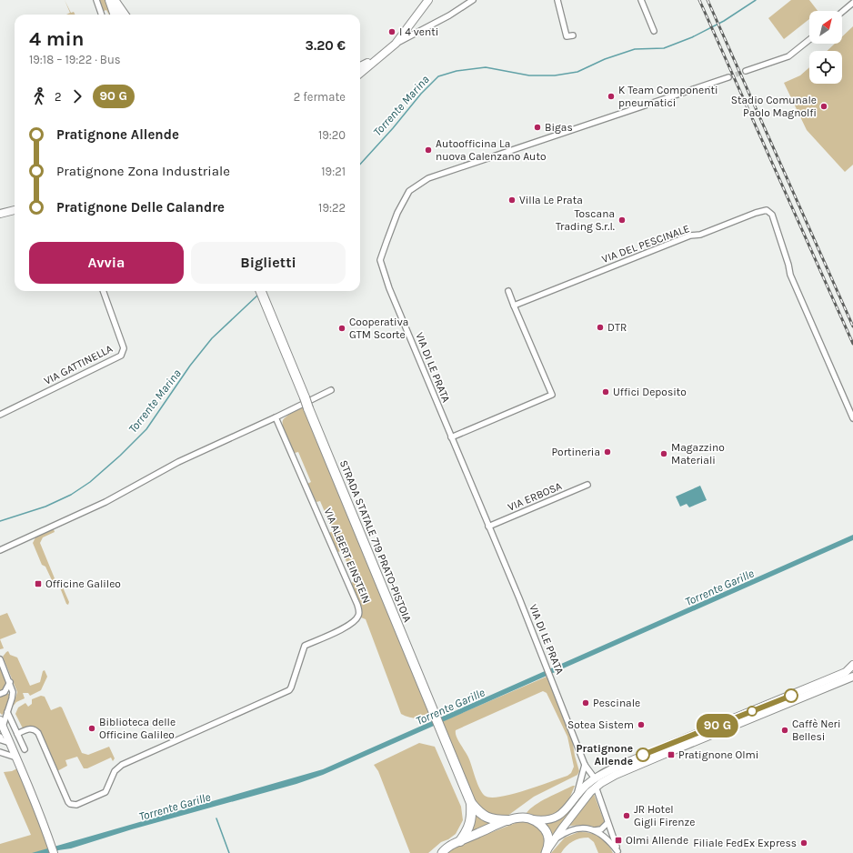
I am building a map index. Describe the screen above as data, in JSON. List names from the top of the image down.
{
  "streets": {
    "highway": ["STRADA STATALE 719 PRATO-PISTOIA"],
    "street": [
      "VIA DEL PESCINALE",
      "VIA GATTINELLA",
      "VIA DI LE PRATA",
      "VIA ERBOSA",
      "VIA ALBERT EINSTEIN"
    ]
  },
  "crossings": [
    ["VIA DI LE PRATA", "VIA ERBOSA"]
  ],
  "water": ["Torrente Marina", "Torrente Garille"],
  "places": {
    "other": [
      "I 4 venti",
      "K Team Componenti pneumatici",
      "Stadio Comunale Paolo Magnolfi",
      "Bigas",
      "Autoofficina La nuova Calenzano Auto",
      "Villa Le Prata",
      "Toscana Trading S.r.l.",
      "DTR",
      "Cooperativa GTM Scorte",
      "Uffici Deposito",
      "Portineria",
      "Magazzino Materiali",
      "Pescinale",
      "Sotea Sistem",
      "Biblioteca delle Officine Galileo",
      "Caffè Neri Bellesi",
      "Pratignone Allende",
      "JR Hotel Gigli Firenze",
      "Filiale FedEx Express"
    ],
    "transit": ["Officine Galileo", "Pratignone Olmi", "Olmi Allende"]
  },
  "north": "top right",
  "page": {
    "on_map": "90 G",
    "heading": ["4 min", "19:18 – 19:22 · Bus", "3.20 €"],
    "legs": ["2", "90 G", "2 fermate"],
    "list": [
      {
        "name": "Pratignone Allende",
        "value": "19:20"
      },
      {
        "name": "Pratignone Zona Industriale",
        "value": "19:21"
      },
      {
        "name": "Pratignone Delle Calandre",
        "value": "19:22"
      }
    ],
    "buttons": ["Avvia", "Biglietti"]
  }
}
